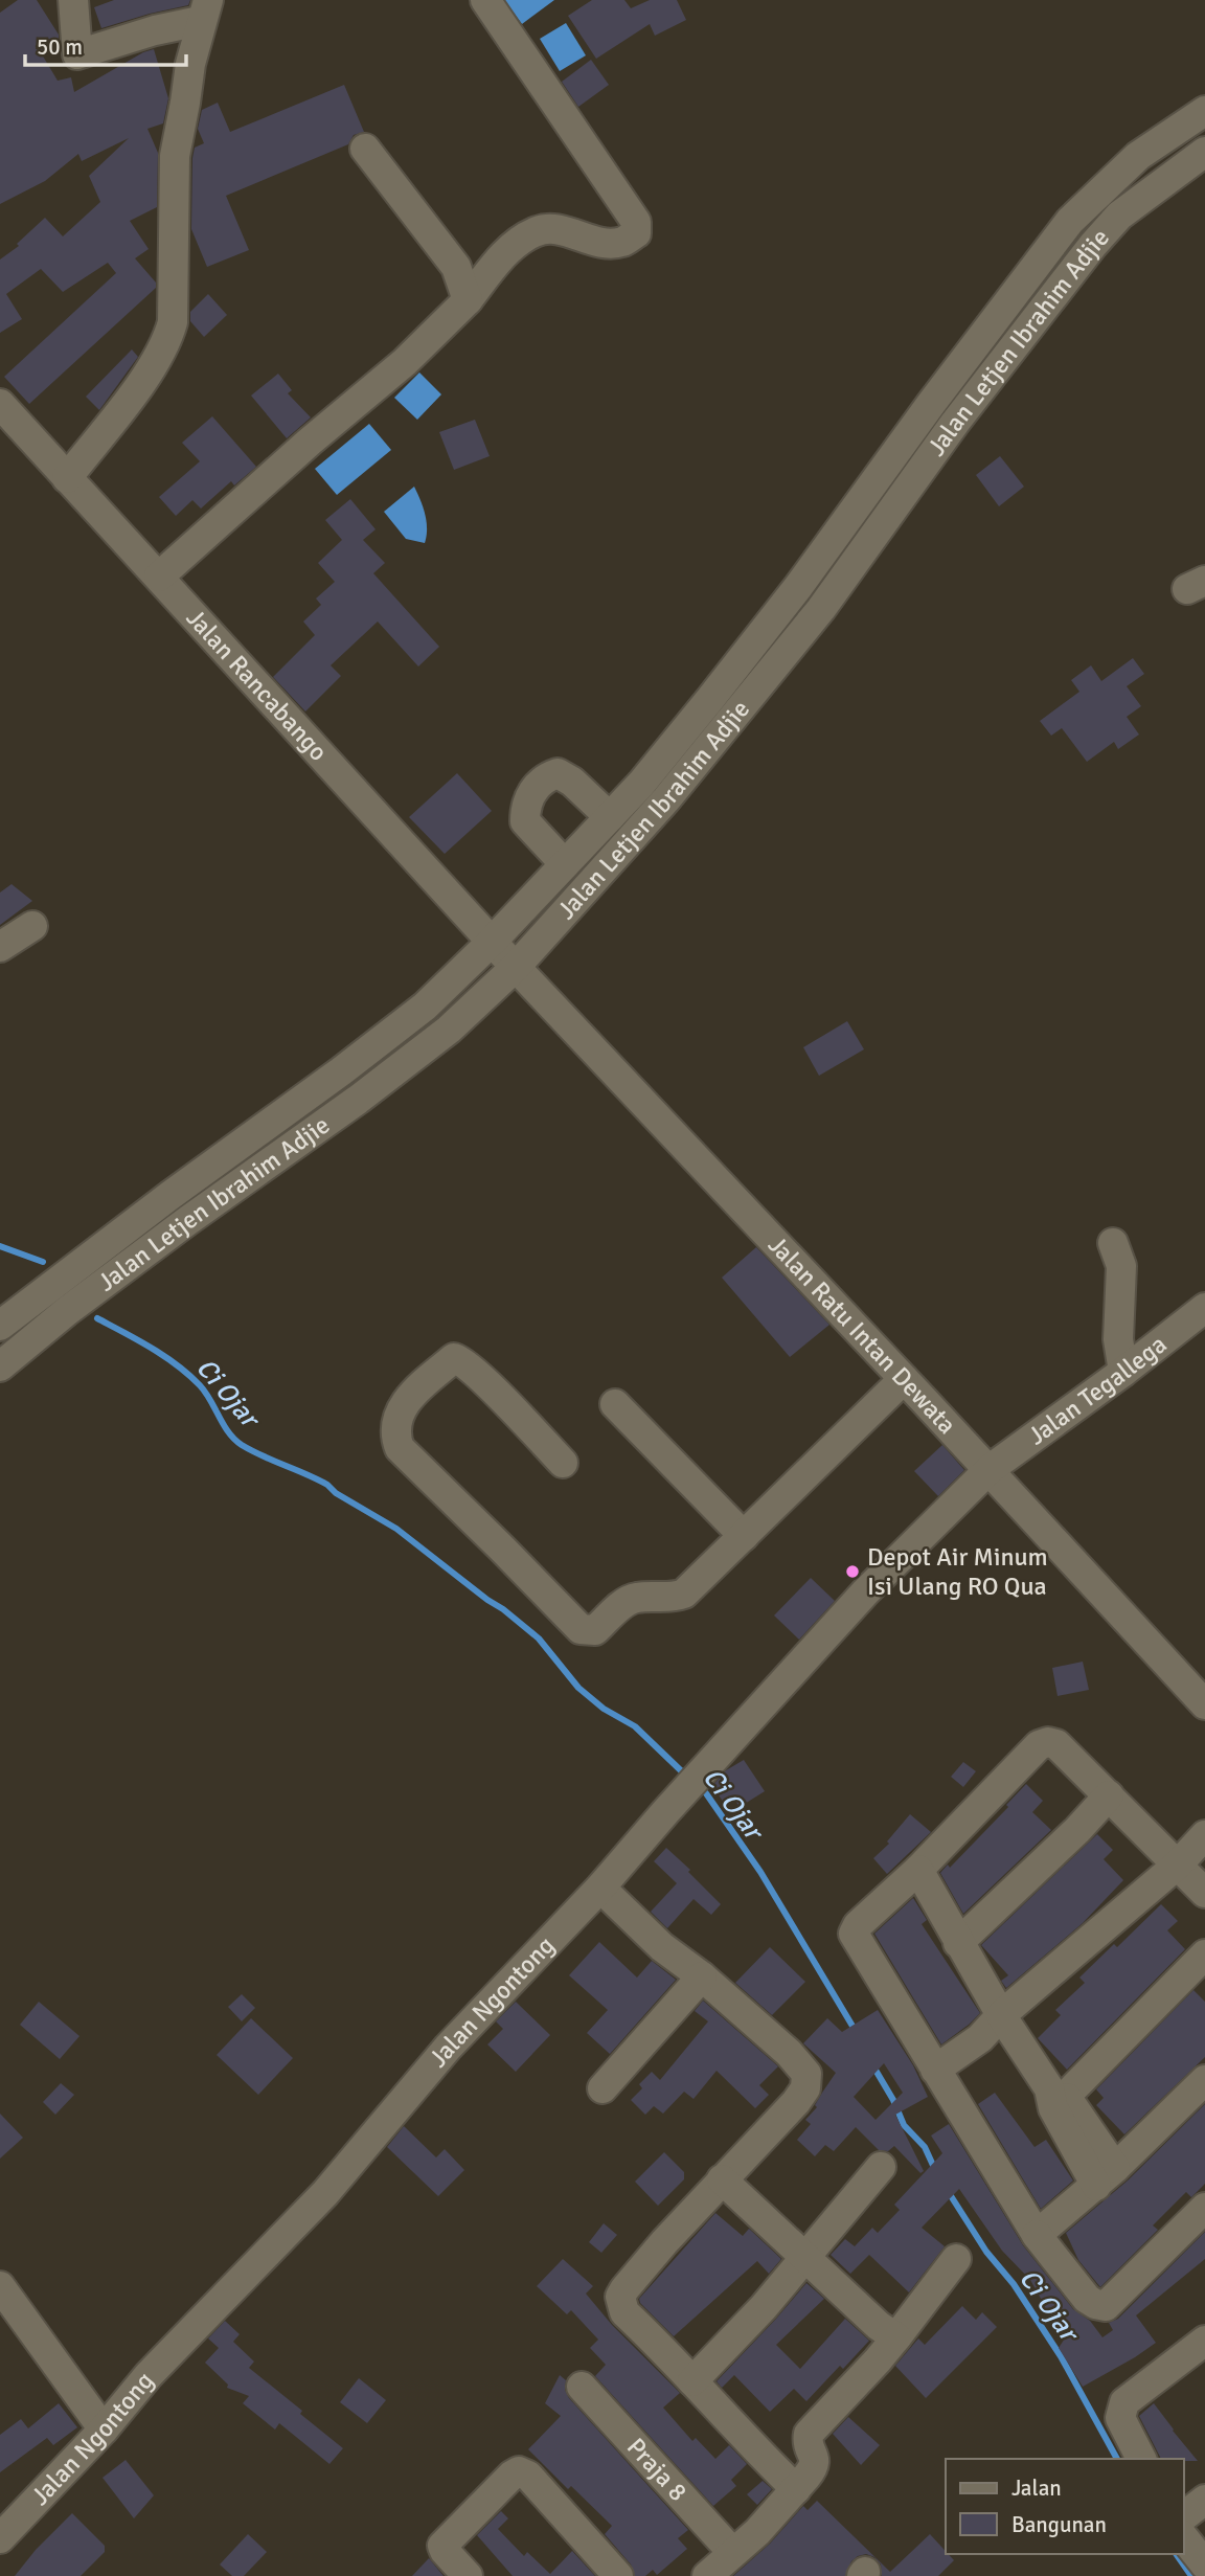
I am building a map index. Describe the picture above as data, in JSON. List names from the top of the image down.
{
  "streets": {
    "street": [
      "Jalan Letjen Ibrahim Adjie",
      "Jalan Rancabango",
      "Jalan Ratu Intan Dewata",
      "Jalan Tegallega",
      "Jalan Ngontong",
      "Praja 8"
    ]
  },
  "crossings": [
    ["Jalan Letjen Ibrahim Adjie", "Jalan Rancabango"],
    ["Jalan Letjen Ibrahim Adjie", "Jalan Ratu Intan Dewata"],
    ["Jalan Rancabango", "Jalan Ratu Intan Dewata"],
    ["Jalan Ratu Intan Dewata", "Jalan Tegallega"],
    ["Jalan Ratu Intan Dewata", "Jalan Ngontong"],
    ["Jalan Tegallega", "Jalan Ngontong"]
  ],
  "water": ["Ci Ojar"],
  "places": ["Depot Air Minum Isi Ulang RO Qua"],
  "legend": ["Jalan", "Bangunan"],
  "scale_bar": "50 m"
}
